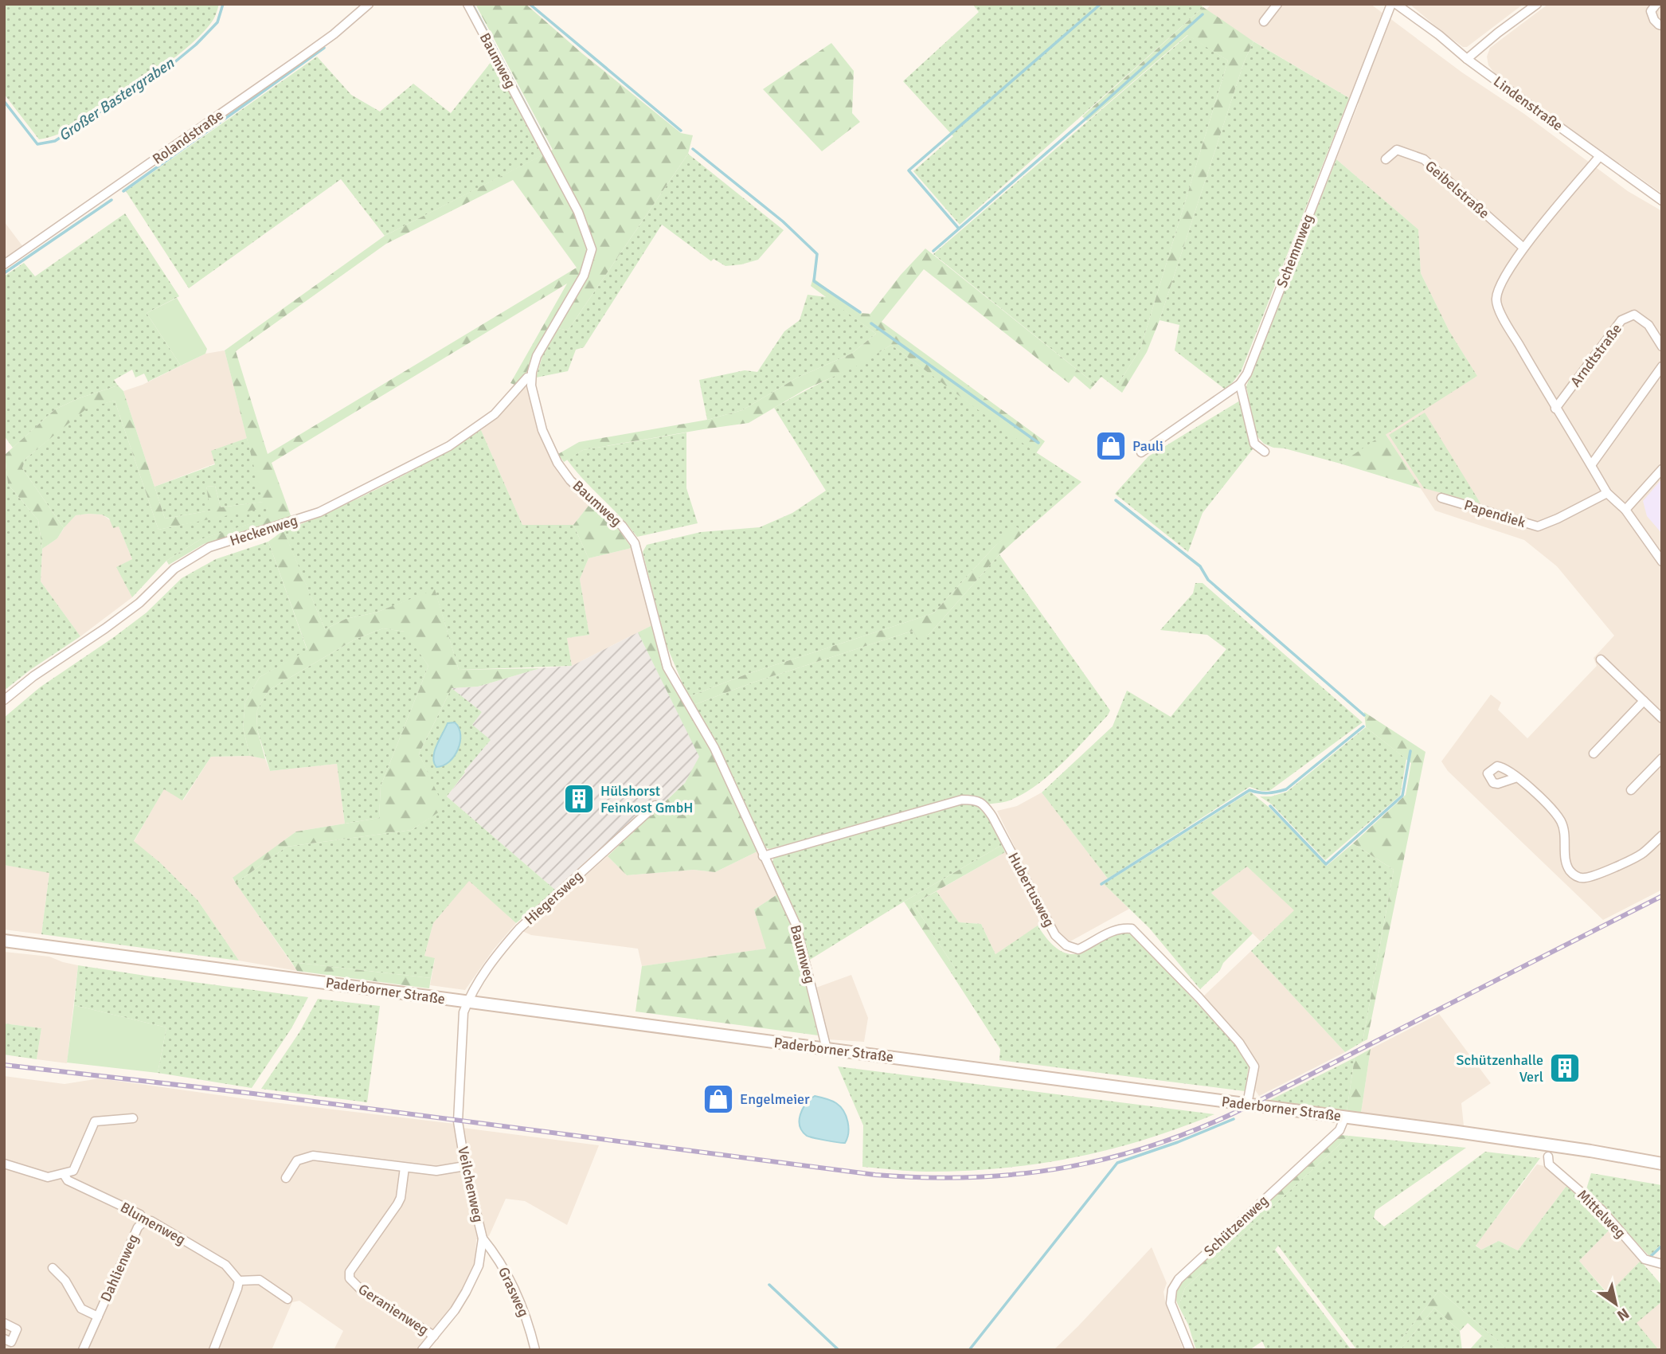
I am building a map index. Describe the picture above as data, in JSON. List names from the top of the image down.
{
  "streets": {
    "main road": ["Paderborner Straße"],
    "street": [
      "Baumweg",
      "Lindenstraße",
      "Rolandstraße",
      "Geibelstraße",
      "Schemmweg",
      "Arndtstraße",
      "Papendiek",
      "Heckenweg",
      "Hubertusweg",
      "Hiegersweg",
      "Veilchenweg",
      "Mittelweg",
      "Blumenweg",
      "Schützenweg",
      "Dahlienweg",
      "Grasweg",
      "Geranienweg"
    ]
  },
  "crossings": [
    ["Baumweg", "Heckenweg"],
    ["Baumweg", "Hubertusweg"],
    ["Baumweg", "Paderborner Straße"],
    ["Lindenstraße", "Schemmweg"],
    ["Hubertusweg", "Paderborner Straße"],
    ["Hiegersweg", "Paderborner Straße"],
    ["Hiegersweg", "Veilchenweg"],
    ["Paderborner Straße", "Veilchenweg"],
    ["Paderborner Straße", "Schützenweg"],
    ["Veilchenweg", "Grasweg"],
    ["Veilchenweg", "Geranienweg"],
    ["Blumenweg", "Dahlienweg"]
  ],
  "water": ["Großer Bastergraben"],
  "places": {
    "shop": ["Pauli", "Engelmeier"],
    "building": ["Hülshorst Feinkost GmbH", "Schützenhalle Verl"]
  },
  "north": "bottom right"
}
